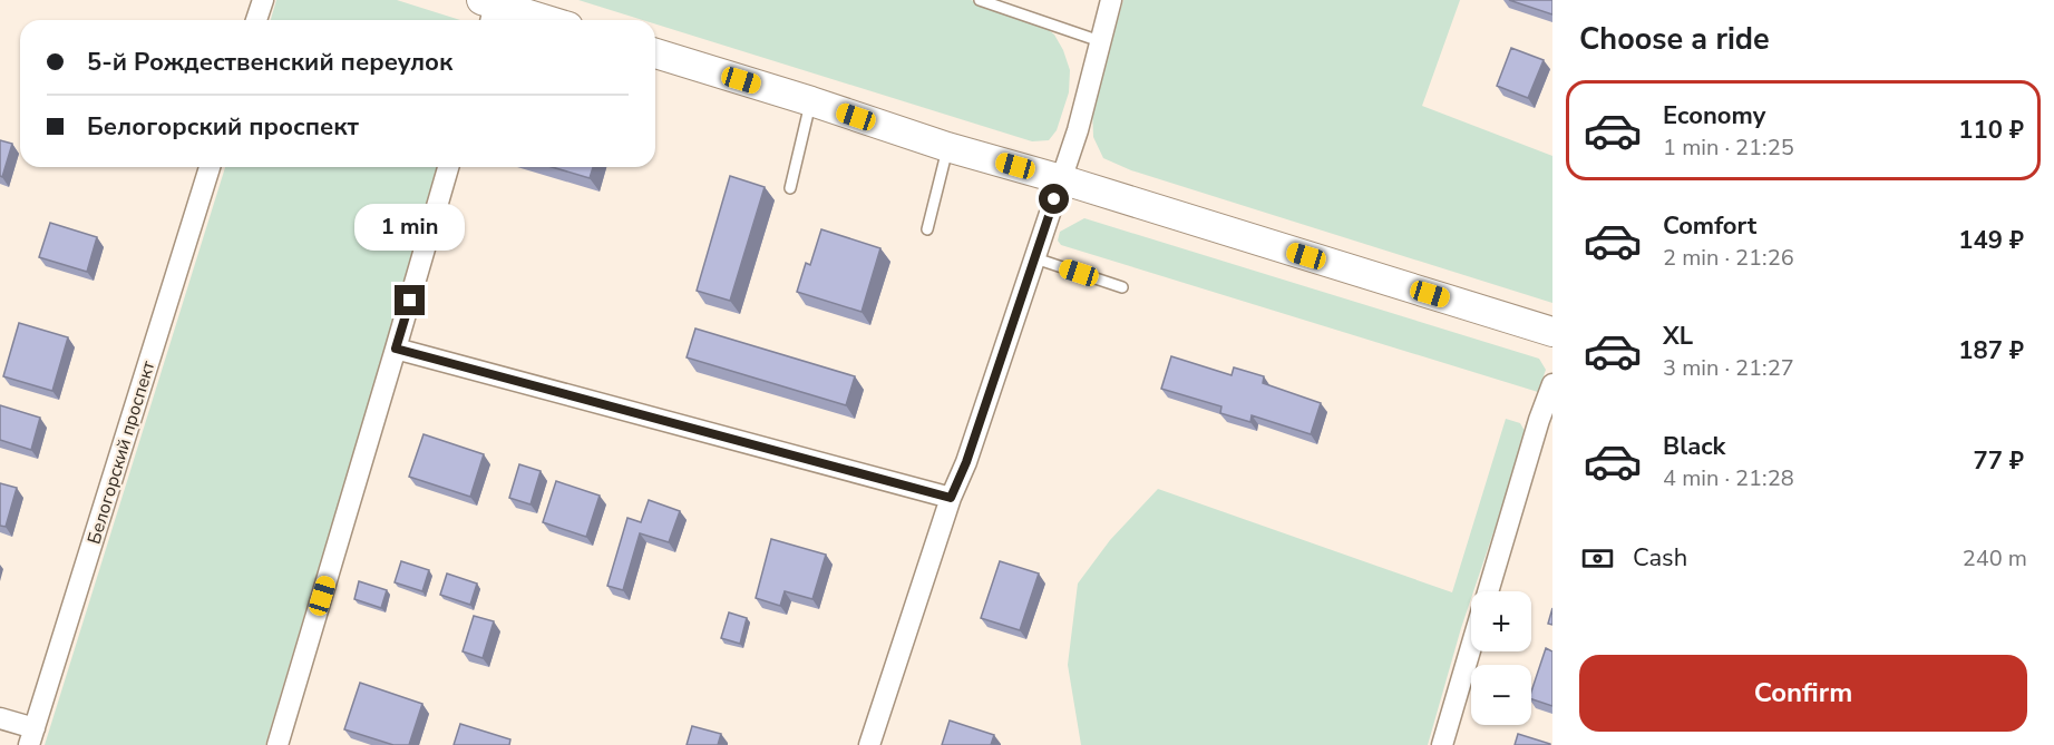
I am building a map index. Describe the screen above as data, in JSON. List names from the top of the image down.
{
  "streets": {
    "street": ["Белогорский проспект"]
  },
  "page": {
    "heading": "Choose a ride",
    "banner": ["5-й Рождественский переулок", "Белогорский проспект"],
    "list": [
      {
        "name": "Economy",
        "note": "1 min · 21:25",
        "value": "110 ₽"
      },
      {
        "name": "Comfort",
        "note": "2 min · 21:26",
        "value": "149 ₽"
      },
      {
        "name": "XL",
        "note": "3 min · 21:27",
        "value": "187 ₽"
      },
      {
        "name": "Black",
        "note": "4 min · 21:28",
        "value": "77 ₽"
      }
    ],
    "bubble": "1 min",
    "pay": ["Cash", "240 m"],
    "map_buttons": ["+", "−"],
    "buttons": "Confirm"
  }
}
